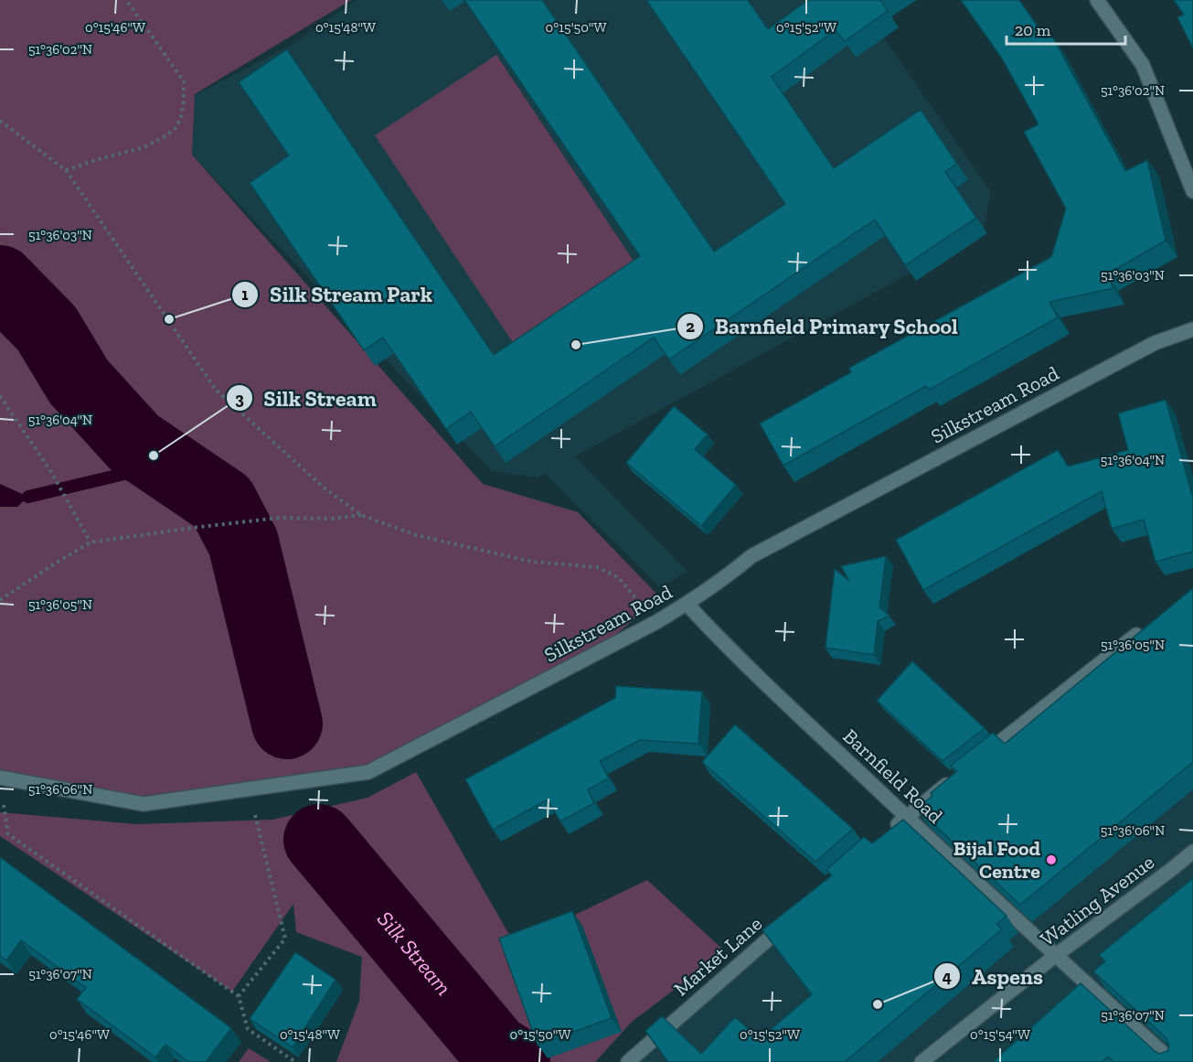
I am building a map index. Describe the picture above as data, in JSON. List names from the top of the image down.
{
  "streets": {
    "street": [
      "Silkstream Road",
      "Barnfield Road",
      "Watling Avenue",
      "Market Lane"
    ]
  },
  "crossings": [
    ["Silkstream Road", "Barnfield Road"],
    ["Barnfield Road", "Watling Avenue"]
  ],
  "water": ["Silk Stream"],
  "places": [
    "Silk Stream Park",
    "Barnfield Primary School",
    "Silk Stream",
    "Bijal Food Centre",
    "Aspens"
  ],
  "scale_bar": "20 m",
  "coordinates": [
    "0°15'46\"W",
    "0°15'48\"W",
    "0°15'50\"W",
    "0°15'52\"W",
    "51°36'02\"N",
    "51°36'03\"N",
    "51°36'04\"N",
    "51°36'05\"N",
    "51°36'06\"N",
    "51°36'07\"N",
    "0°15'54\"W"
  ]
}
